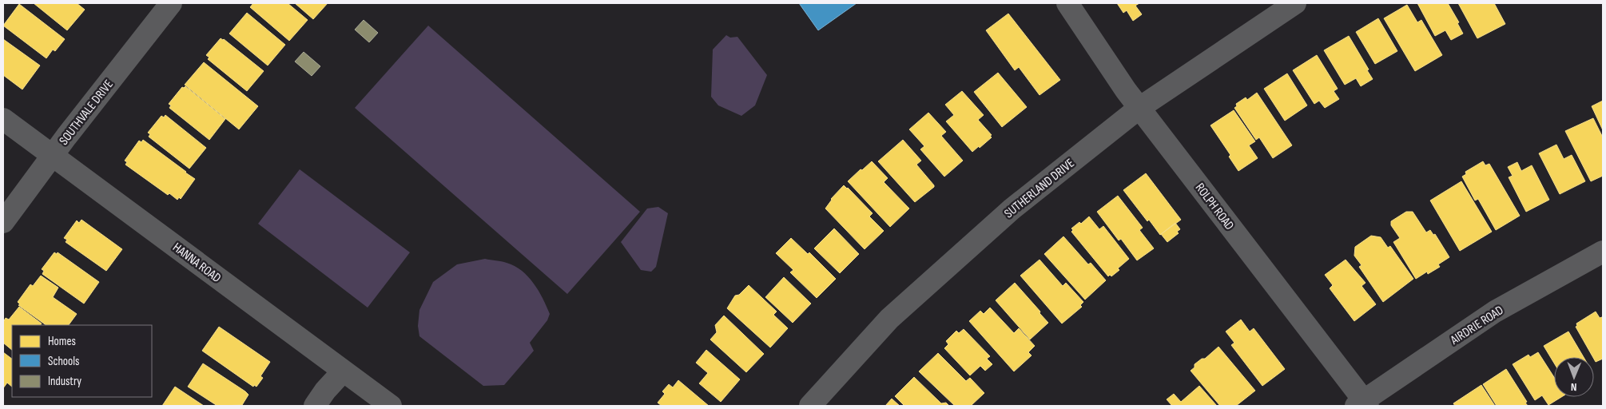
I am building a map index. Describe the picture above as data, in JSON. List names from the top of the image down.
{
  "streets": {
    "street": [
      "SOUTHVALE DRIVE",
      "SUTHERLAND DRIVE",
      "ROLPH ROAD",
      "HANNA ROAD",
      "AIRDRIE ROAD"
    ]
  },
  "crossings": [
    ["SOUTHVALE DRIVE", "HANNA ROAD"],
    ["SUTHERLAND DRIVE", "ROLPH ROAD"],
    ["ROLPH ROAD", "AIRDRIE ROAD"]
  ],
  "legend": ["Homes", "Schools", "Industry"],
  "north": "bottom"
}
